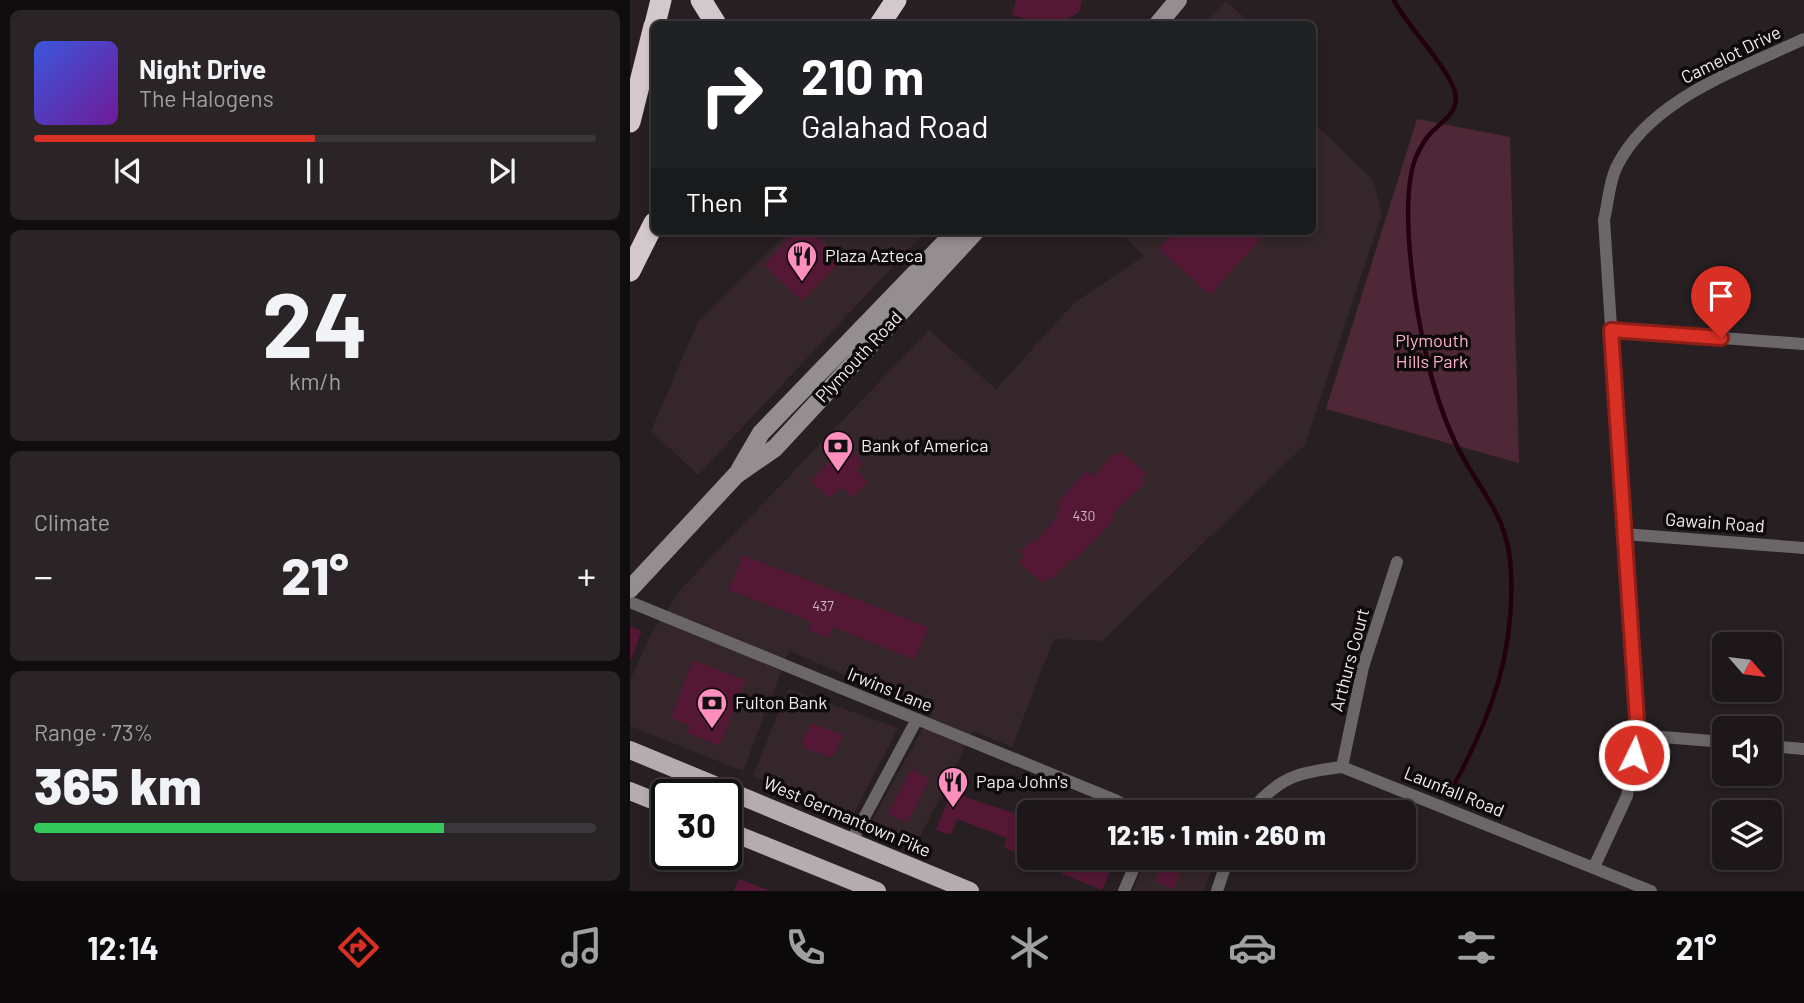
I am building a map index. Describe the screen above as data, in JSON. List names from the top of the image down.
{
  "streets": {
    "main road": ["Plymouth Road", "West Germantown Pike"],
    "street": [
      "Camelot Drive",
      "Gawain Road",
      "Arthurs Court",
      "Irwins Lane",
      "Launfall Road"
    ]
  },
  "crossings": [
    ["Camelot Drive", "Gawain Road"],
    ["Camelot Drive", "Launfall Road"],
    ["Arthurs Court", "Launfall Road"]
  ],
  "parks": ["Plymouth Hills Park"],
  "places": {
    "restaurant": ["Plaza Azteca", "Papa John's"],
    "bank": ["Bank of America", "Fulton Bank"]
  },
  "house_numbers": ["430", "437"],
  "north": "bottom right",
  "page": {
    "turn": ["210 m", "Galahad Road"],
    "song": ["Night Drive", "The Halogens"],
    "then": "Then",
    "tile": [
      ["24", "km/h"],
      "Climate",
      ["Range · 73%", "365 km"]
    ],
    "heat": ["−", "21°", "+"],
    "limit": "30",
    "trip": "12:15 · 1 min · 260 m",
    "tabs": ["12:14", "21°"]
  }
}
